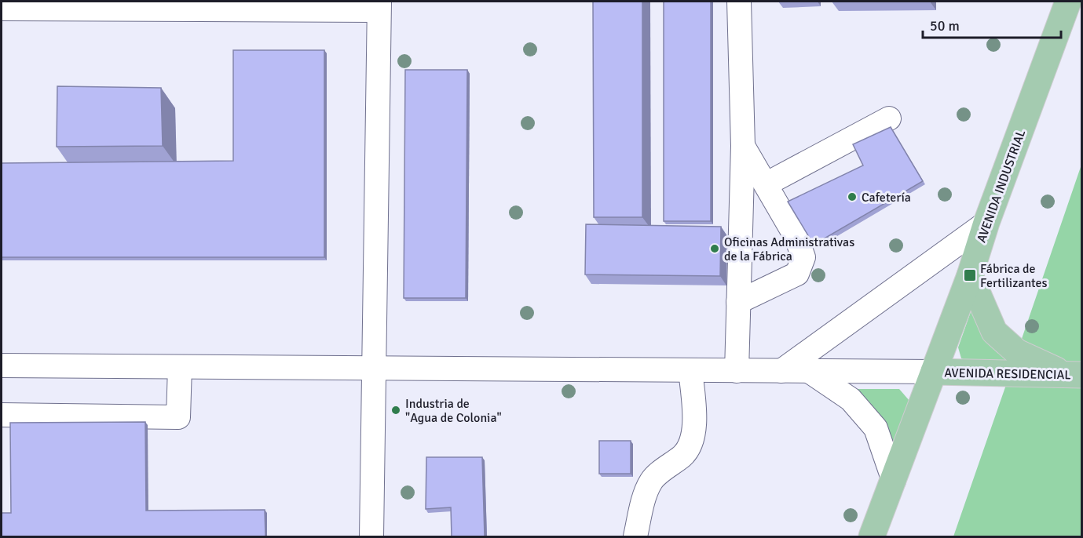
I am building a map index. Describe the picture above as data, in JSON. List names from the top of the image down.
{
  "streets": {
    "main road": ["AVENIDA INDUSTRIAL", "AVENIDA RESIDENCIAL"]
  },
  "crossings": [
    ["AVENIDA INDUSTRIAL", "AVENIDA RESIDENCIAL"]
  ],
  "places": {
    "other": ["Cafetería", "Oficinas Administrativas de la Fábrica", "Industria de \"Agua de Colonia\""],
    "transit": ["Fábrica de Fertilizantes"]
  },
  "scale_bar": "50 m"
}
